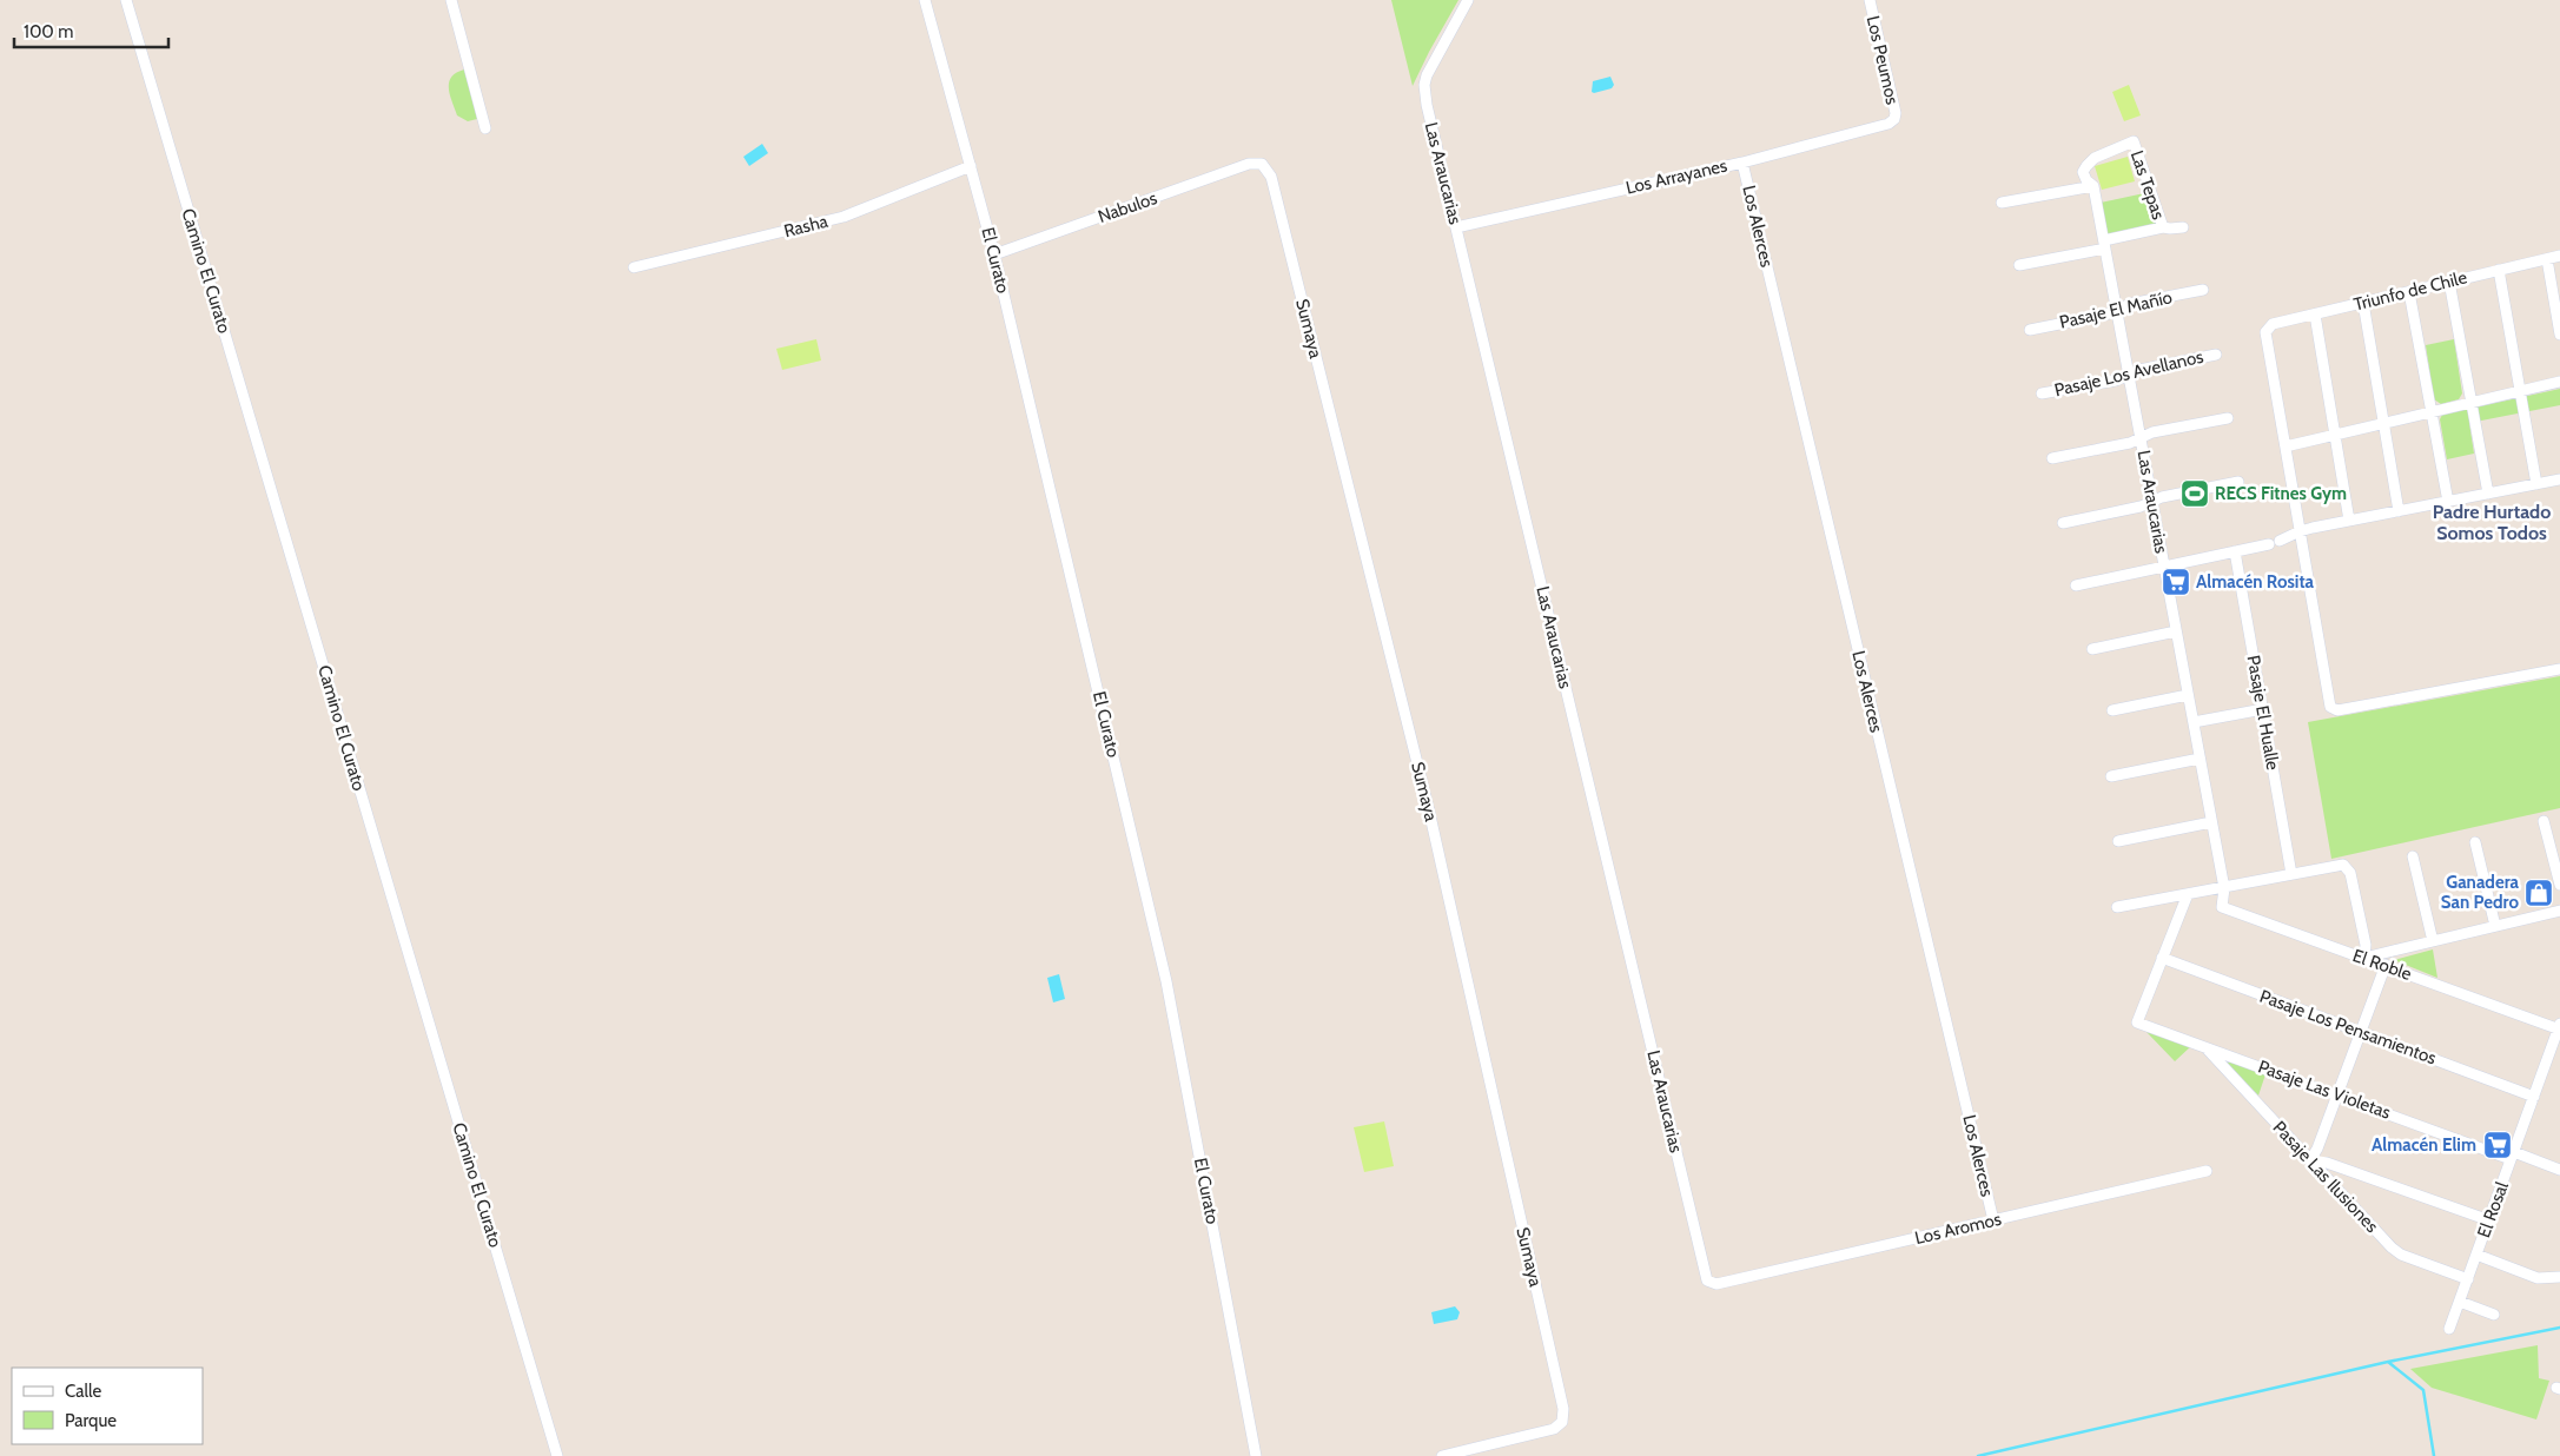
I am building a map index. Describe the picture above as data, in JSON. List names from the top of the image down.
{
  "streets": {
    "street": [
      "Los Peumos",
      "Las Araucarias",
      "Los Arrayanes",
      "Las Tepas",
      "Nabulos",
      "Rasha",
      "Los Alerces",
      "El Curato",
      "Camino El Curato",
      "Triunfo de Chile",
      "Pasaje El Mañío",
      "Sumaya",
      "Pasaje Los Avellanos",
      "Pasaje El Hualle",
      "El Roble",
      "Pasaje Los Pensamientos",
      "Pasaje Las Violetas",
      "Pasaje Las Ilusiones",
      "El Rosal",
      "Los Aromos"
    ]
  },
  "crossings": [
    ["Los Peumos", "Los Arrayanes"],
    ["Las Araucarias", "Los Arrayanes"],
    ["Las Araucarias", "Las Tepas"],
    ["Las Araucarias", "Pasaje El Mañío"],
    ["Las Araucarias", "Pasaje Los Avellanos"],
    ["Las Araucarias", "El Roble"],
    ["Las Araucarias", "Los Aromos"],
    ["Los Arrayanes", "Los Alerces"],
    ["Nabulos", "El Curato"],
    ["Nabulos", "Sumaya"],
    ["Rasha", "El Curato"],
    ["Los Alerces", "Los Aromos"],
    ["El Roble", "El Rosal"],
    ["Pasaje Los Pensamientos", "Pasaje Las Violetas"],
    ["Pasaje Los Pensamientos", "El Rosal"],
    ["Pasaje Las Violetas", "Pasaje Las Ilusiones"],
    ["Pasaje Las Violetas", "El Rosal"],
    ["Pasaje Las Ilusiones", "El Rosal"]
  ],
  "districts": ["Padre Hurtado Somos Todos"],
  "places": {
    "sports": ["RECS Fitnes Gym"],
    "supermarket": ["Almacén Rosita", "Almacén Elim"],
    "shop": ["Ganadera San Pedro"]
  },
  "legend": ["Calle", "Parque"],
  "scale_bar": "100 m"
}
